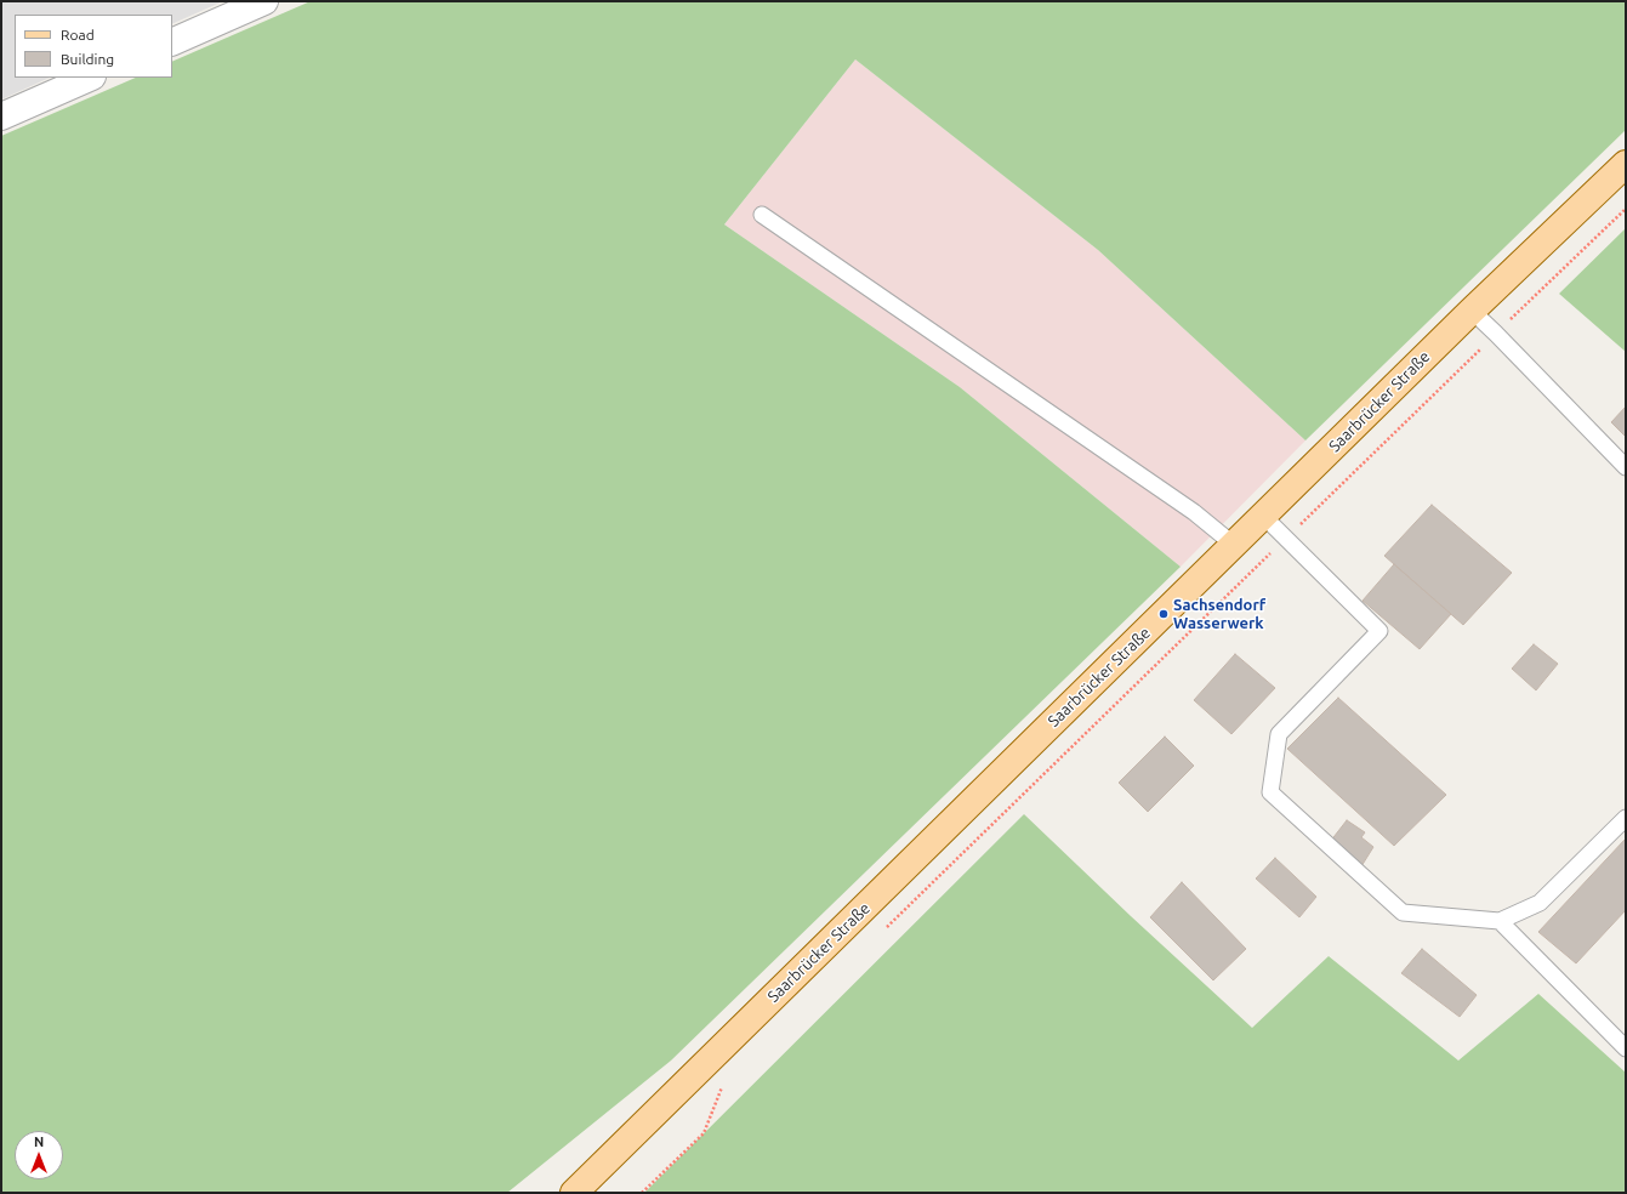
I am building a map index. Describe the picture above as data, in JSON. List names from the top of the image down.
{
  "streets": {
    "main road": ["Saarbrücker Straße"]
  },
  "places": ["Sachsendorf Wasserwerk"],
  "legend": ["Road", "Building"],
  "north": "top"
}
